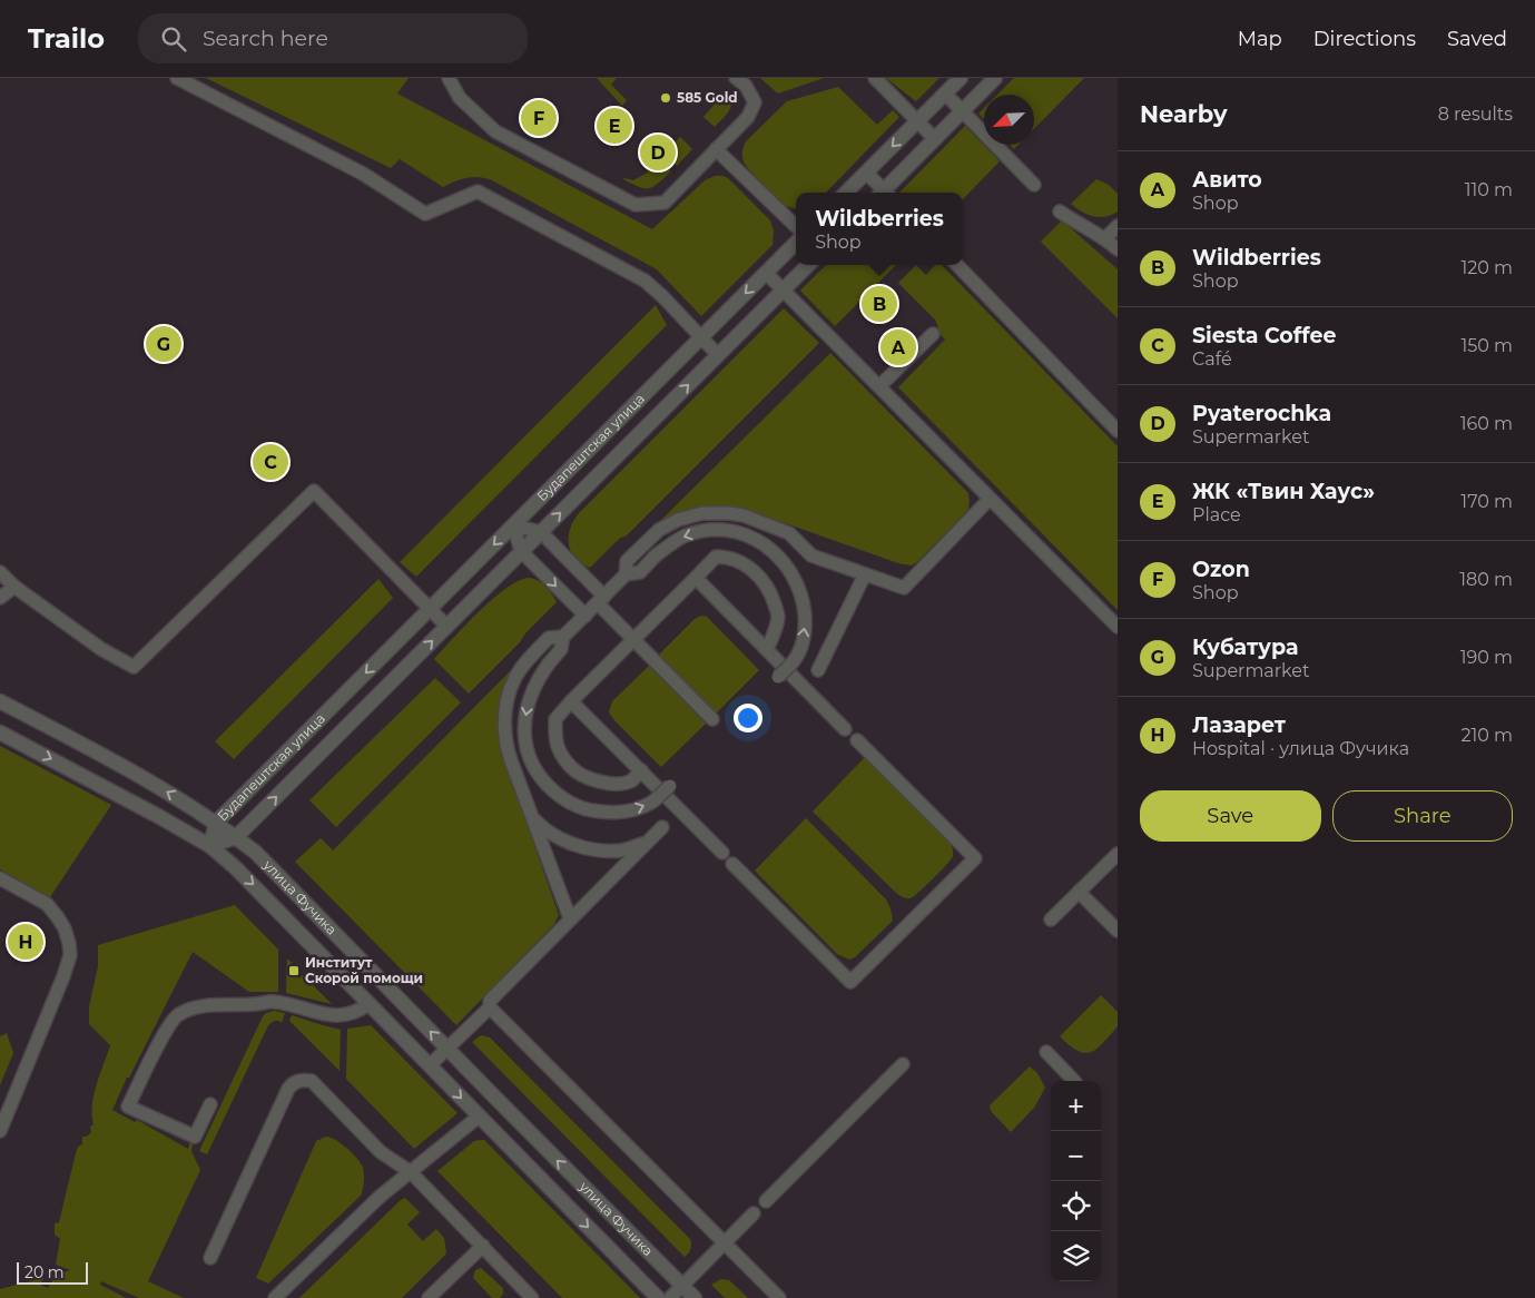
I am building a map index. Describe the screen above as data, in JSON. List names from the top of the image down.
{
  "streets": {
    "street": ["Будапештская улица", "улица Фучика"]
  },
  "crossings": [
    ["Будапештская улица", "улица Фучика"]
  ],
  "places": {
    "other": ["585 Gold"],
    "transit": ["Институт Скорой помощи"]
  },
  "scale_bar": "20 m",
  "north": "bottom left",
  "page": {
    "header": "Trailo",
    "search": "Search here",
    "nav": ["Map", "Directions", "Saved"],
    "heading": ["Nearby", "8 results"],
    "pins": [
      "F",
      "E",
      "D",
      "B",
      "G",
      "A",
      "C",
      "H"
    ],
    "list": [
      {
        "mark": "A",
        "name": "Авито",
        "note": "Shop",
        "value": "110 m"
      },
      {
        "mark": "B",
        "name": "Wildberries",
        "note": "Shop",
        "value": "120 m"
      },
      {
        "mark": "C",
        "name": "Siesta Coffee",
        "note": "Café",
        "value": "150 m"
      },
      {
        "mark": "D",
        "name": "Pyaterochka",
        "note": "Supermarket",
        "value": "160 m"
      },
      {
        "mark": "E",
        "name": "ЖК «Твин Хаус»",
        "note": "Place",
        "value": "170 m"
      },
      {
        "mark": "F",
        "name": "Ozon",
        "note": "Shop",
        "value": "180 m"
      },
      {
        "mark": "G",
        "name": "Кубатура",
        "note": "Supermarket",
        "value": "190 m"
      },
      {
        "mark": "H",
        "name": "Лазарет",
        "note": "Hospital · улица Фучика",
        "value": "210 m"
      }
    ],
    "popup": ["Wildberries", "Shop"],
    "buttons": ["Save", "Share"],
    "map_buttons": ["+", "−"],
    "scale": "20 m"
  }
}
